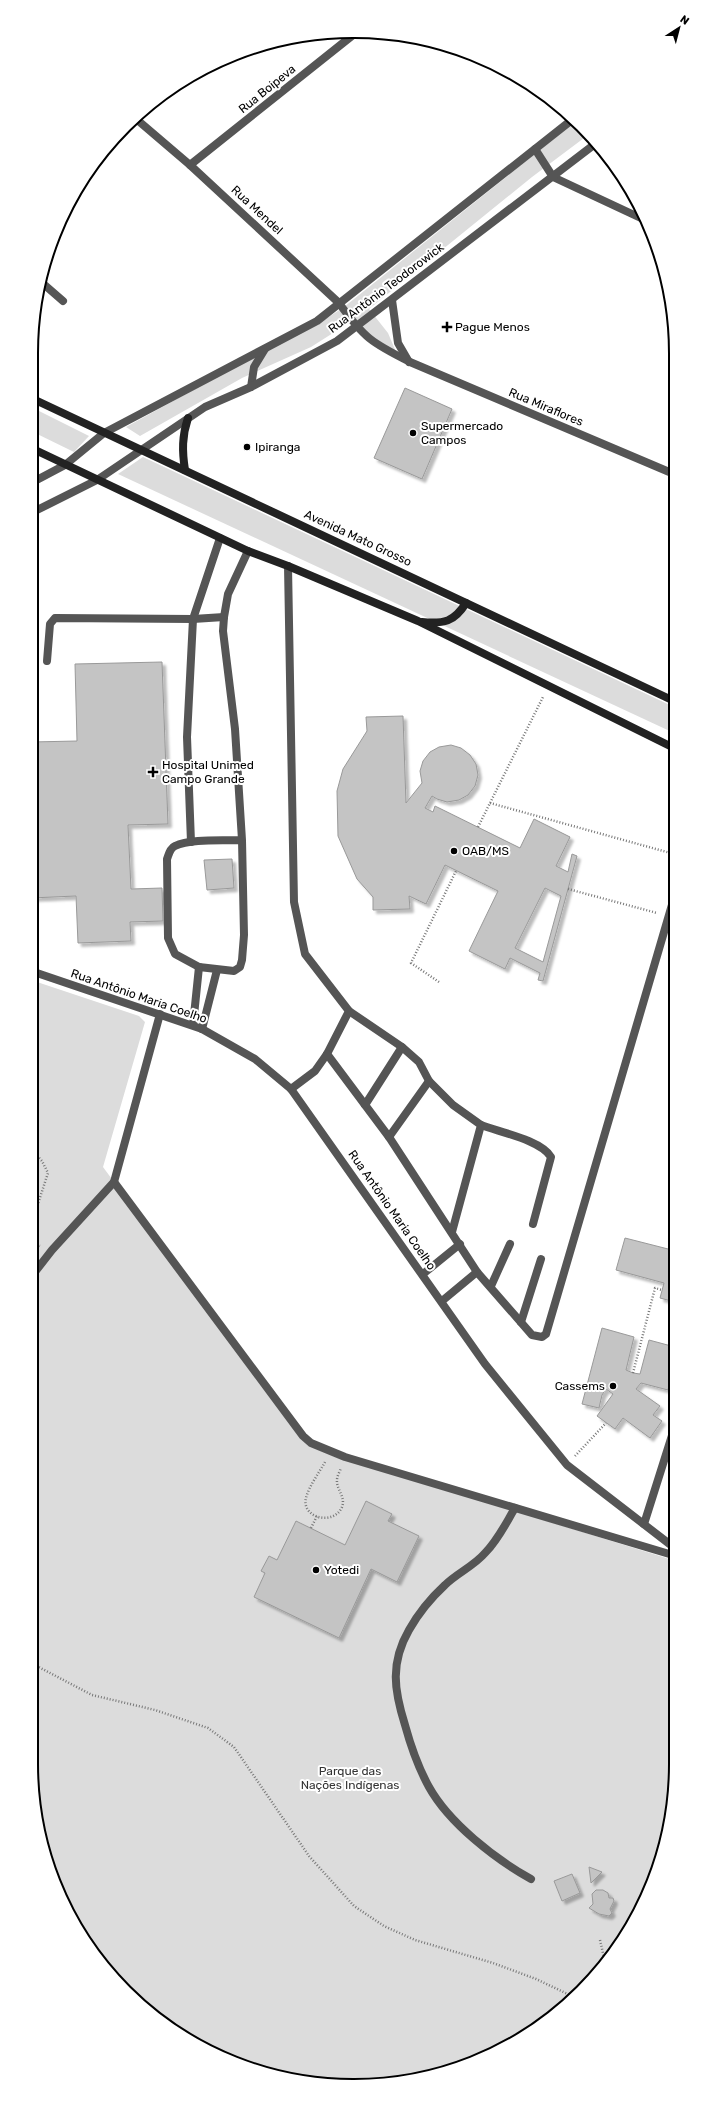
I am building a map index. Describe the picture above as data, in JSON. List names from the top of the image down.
{
  "streets": {
    "main road": ["Avenida Mato Grosso"],
    "street": [
      "Rua Boipeva",
      "Rua Mendel",
      "Rua Antônio Teodorowick",
      "Rua Miraflores",
      "Rua Antônio Maria Coelho"
    ]
  },
  "crossings": [
    ["Rua Boipeva", "Rua Mendel"],
    ["Rua Mendel", "Rua Antônio Teodorowick"],
    ["Rua Mendel", "Rua Miraflores"],
    ["Rua Antônio Teodorowick", "Rua Miraflores"],
    ["Rua Antônio Teodorowick", "Avenida Mato Grosso"]
  ],
  "parks": ["Parque das Nações Indígenas"],
  "places": {
    "health": ["Pague Menos", "Hospital Unimed Campo Grande"],
    "other": [
      "Supermercado Campos",
      "Ipiranga",
      "OAB/MS",
      "Cassems",
      "Yotedi"
    ]
  },
  "north": "top right"
}
